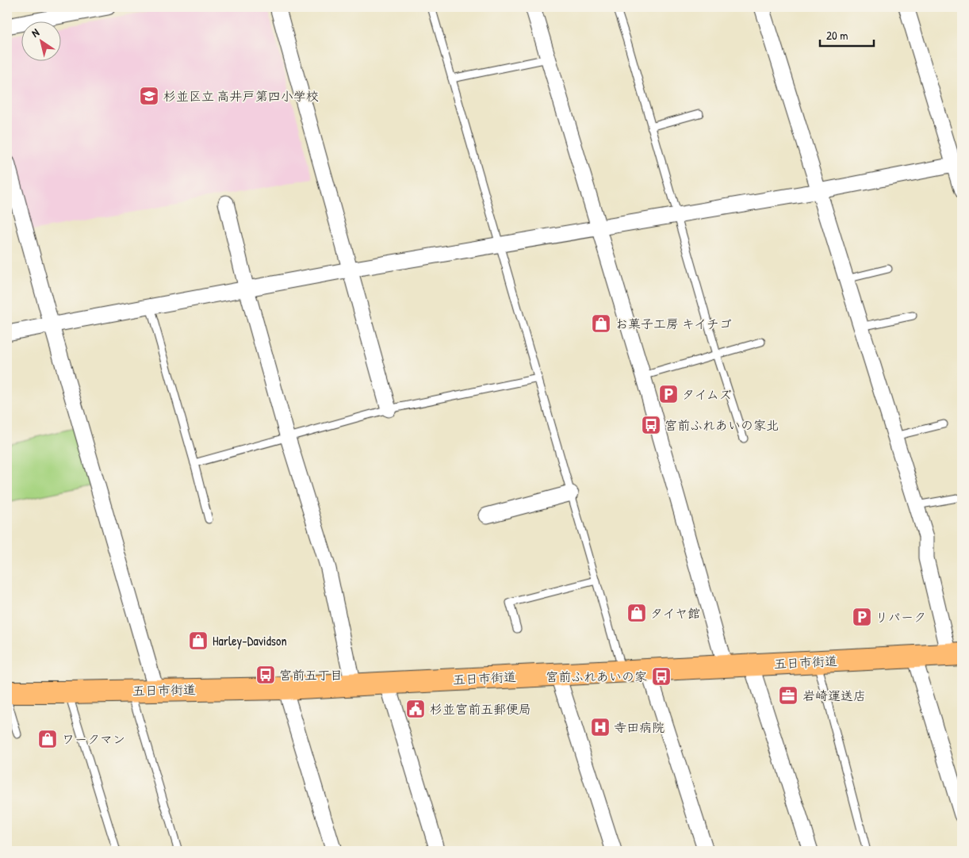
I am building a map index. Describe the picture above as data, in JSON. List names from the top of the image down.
{
  "streets": {
    "main road": ["五日市街道"]
  },
  "places": {
    "school or university": ["杉並区立 高井戸第四小学校"],
    "shop": [
      "お菓子工房 キイチゴ",
      "タイヤ館",
      "Harley-Davidson",
      "ワークマン"
    ],
    "parking": ["タイムズ", "リパーク"],
    "bus stop": ["宮前ふれあいの家北", "宮前五丁目", "宮前ふれあいの家"],
    "office": ["岩崎運送店"],
    "public building": ["杉並宮前五郵便局"],
    "hospital": ["寺田病院"]
  },
  "scale_bar": "20 m",
  "north": "top left"
}
